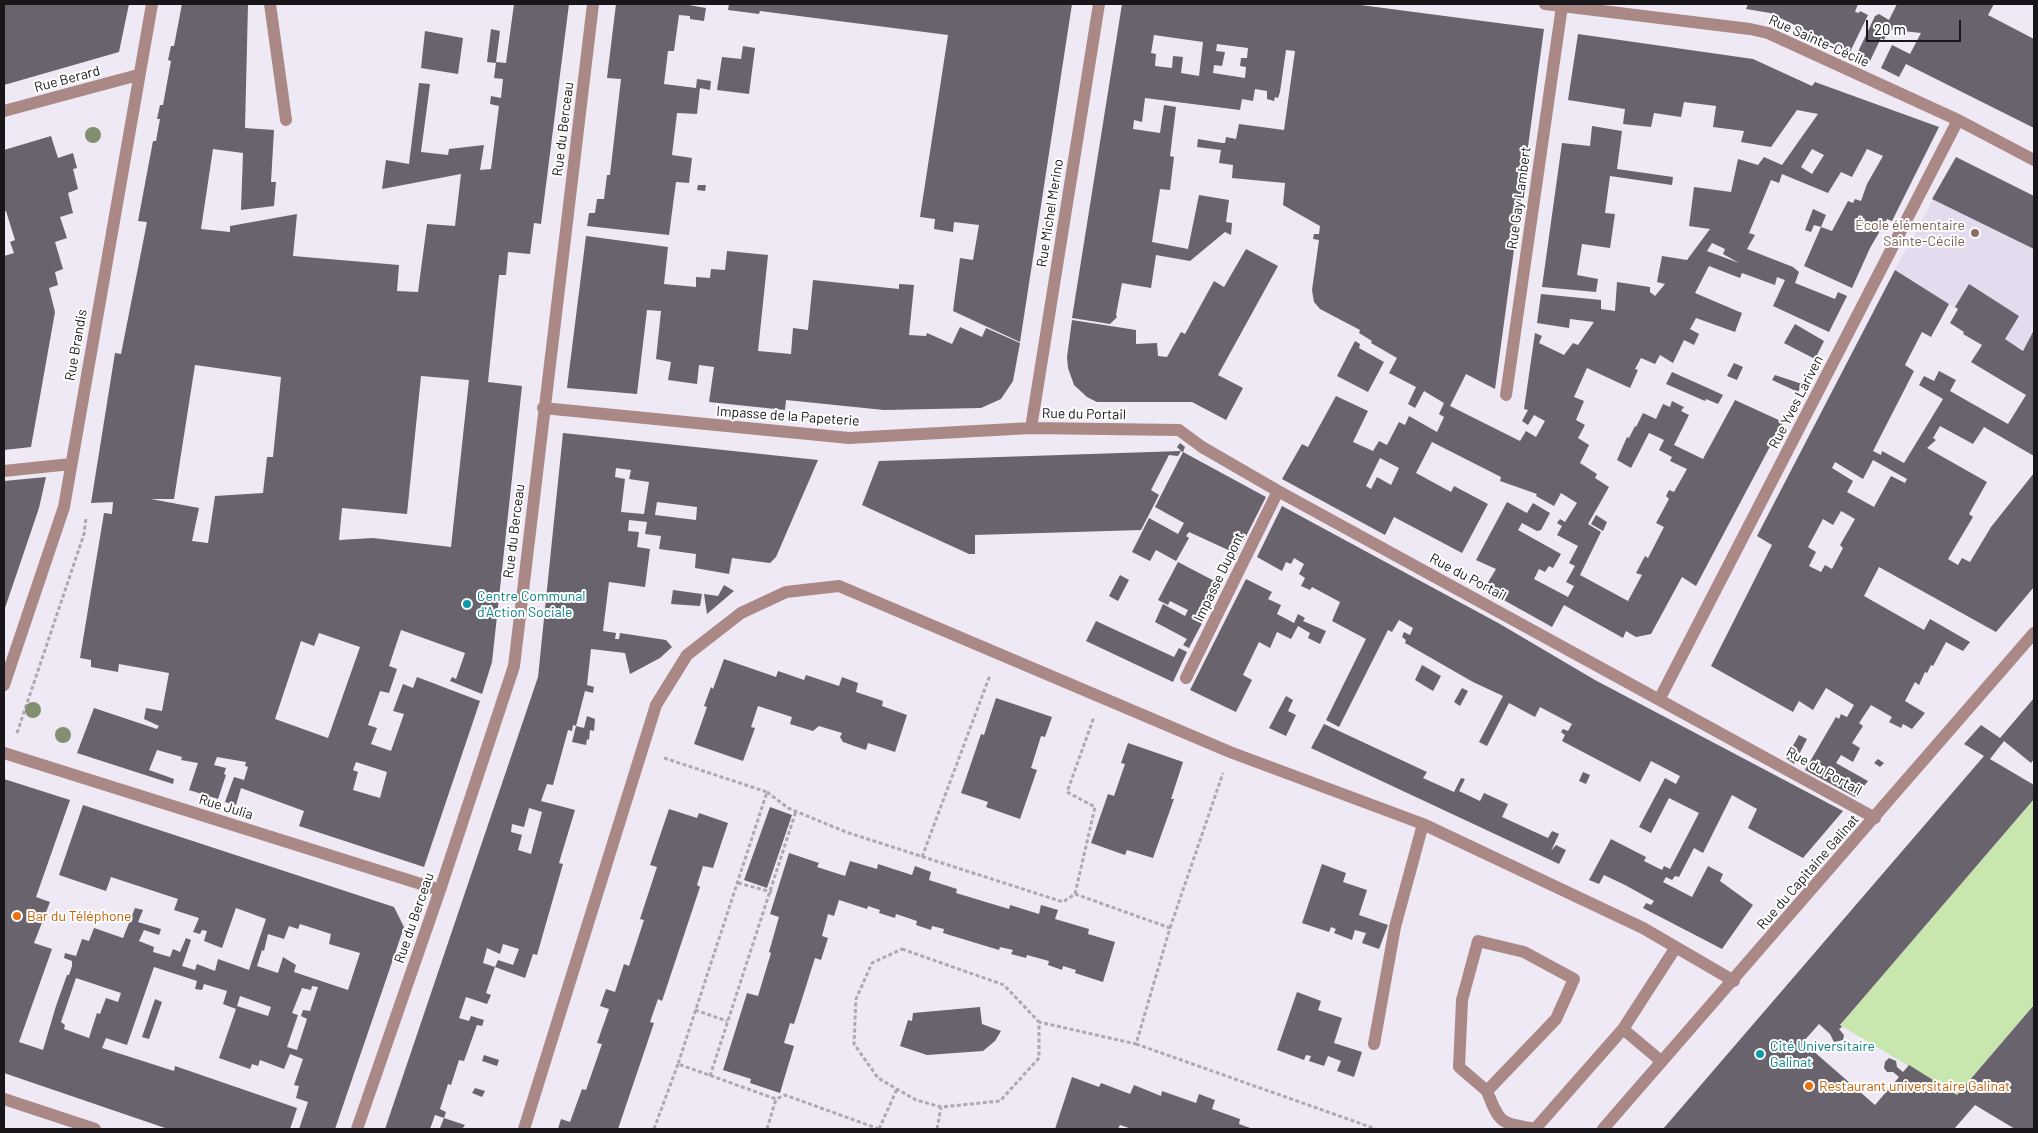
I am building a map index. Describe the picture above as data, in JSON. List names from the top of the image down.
{
  "streets": {
    "street": [
      "Rue Sainte-Cécile",
      "Rue Berard",
      "Rue du Berceau",
      "Rue Gay Lambert",
      "Rue Michel Merino",
      "Rue Brandis",
      "Rue Yves Lariven",
      "Rue du Portail",
      "Impasse de la Papeterie",
      "Impasse Dupont",
      "Rue Julia",
      "Rue du Capitaine Galinat"
    ]
  },
  "crossings": [
    ["Rue Sainte-Cécile", "Rue Gay Lambert"],
    ["Rue Sainte-Cécile", "Rue Yves Lariven"],
    ["Rue Berard", "Rue Brandis"],
    ["Rue du Berceau", "Impasse de la Papeterie"],
    ["Rue du Berceau", "Rue Julia"],
    ["Rue Michel Merino", "Rue du Portail"],
    ["Rue Michel Merino", "Impasse de la Papeterie"],
    ["Rue Yves Lariven", "Rue du Portail"],
    ["Rue du Portail", "Impasse de la Papeterie"],
    ["Rue du Portail", "Impasse Dupont"],
    ["Rue du Portail", "Rue du Capitaine Galinat"]
  ],
  "places": [
    "École élémentaire Sainte-Cécile",
    "Centre Communal d'Action Sociale",
    "Bar du Téléphone",
    "Cité Universitaire Galinat",
    "Restaurant universitaire Galinat"
  ],
  "scale_bar": "20 m"
}
